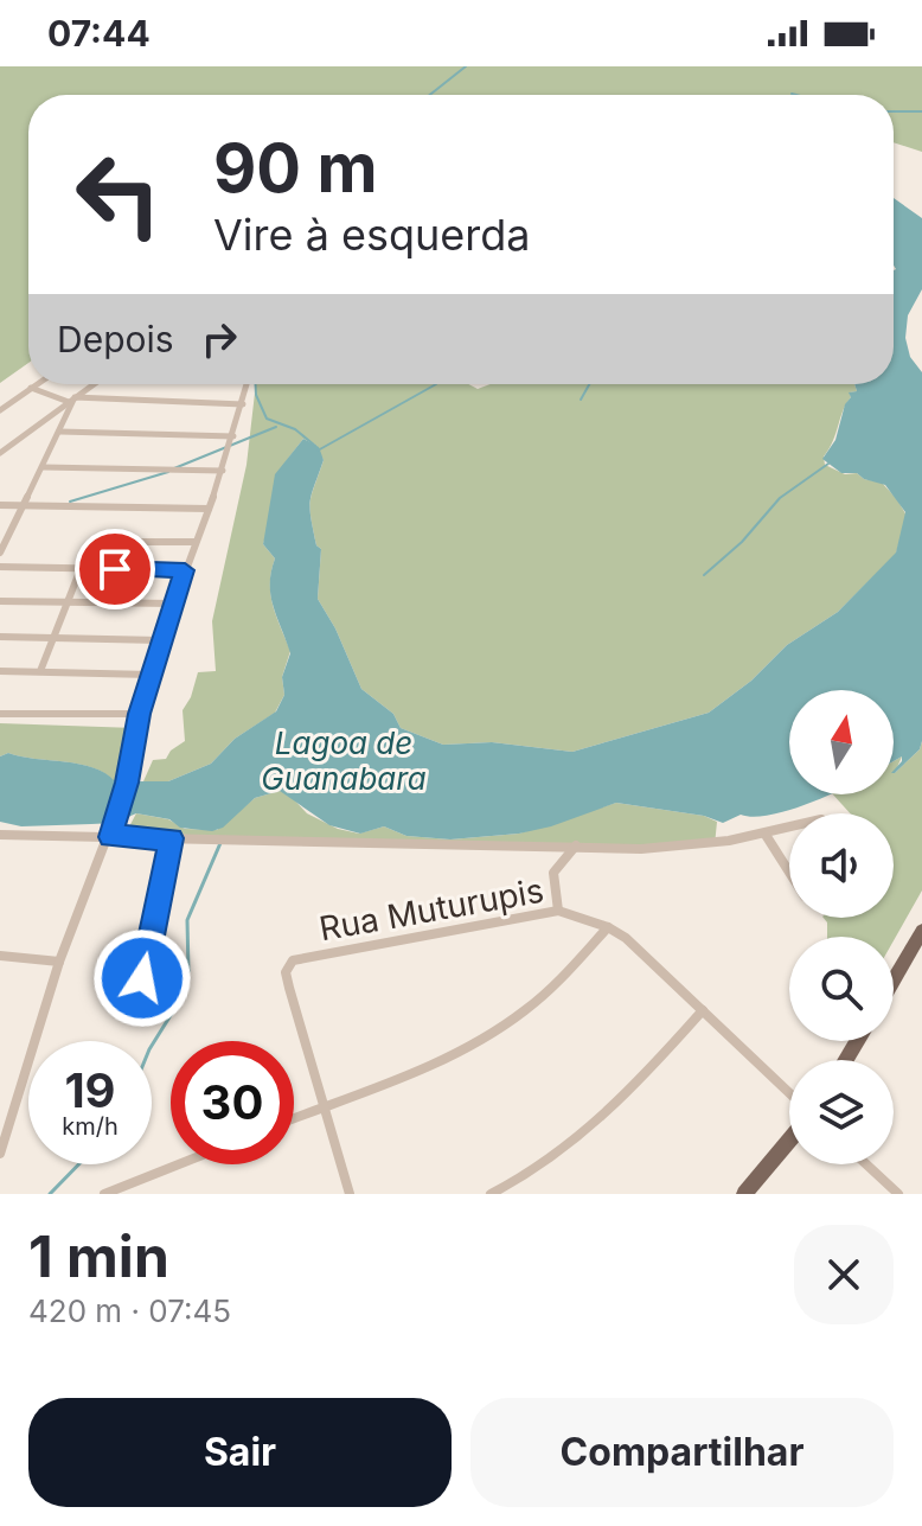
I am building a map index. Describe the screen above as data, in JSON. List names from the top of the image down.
{
  "streets": {
    "street": ["Rua Muturupis"]
  },
  "water": ["Lagoa de Guanabara"],
  "north": "top",
  "page": {
    "status": "07:44",
    "turn": ["90 m", "Vire à esquerda"],
    "then": "Depois",
    "speed": "19 km/h",
    "limit": "30",
    "heading": ["1 min", "420 m · 07:45"],
    "buttons": ["Sair", "Compartilhar"]
  }
}
